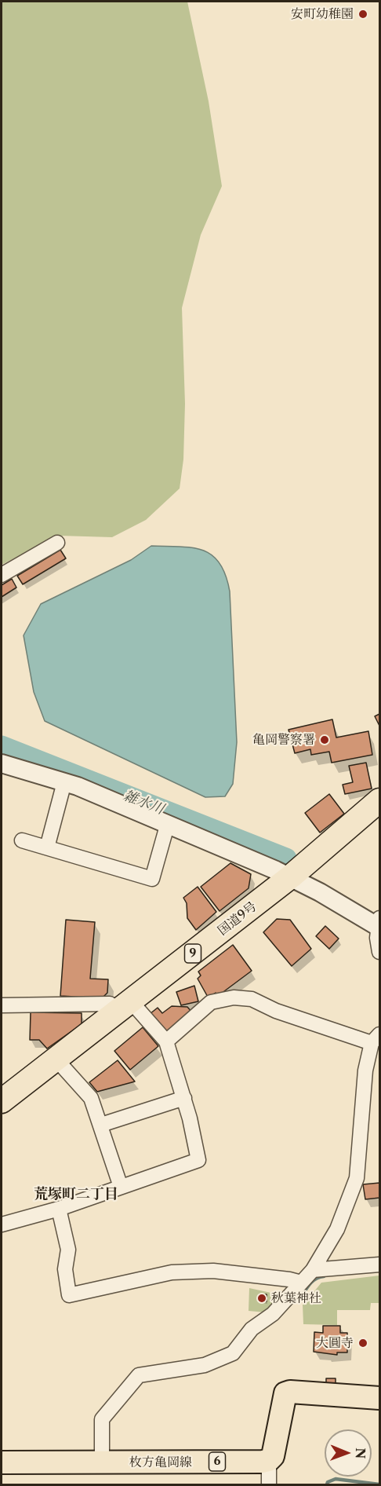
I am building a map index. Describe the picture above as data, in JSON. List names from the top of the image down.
{
  "streets": {
    "highway": ["国道9号", "9"],
    "main road": ["6", "枚方亀岡線"]
  },
  "districts": ["荒塚町二丁目"],
  "water": ["雑水川"],
  "places": [
    "安町幼稚園",
    "亀岡警察署",
    "秋葉神社",
    "大圓寺"
  ],
  "north": "right"
}
